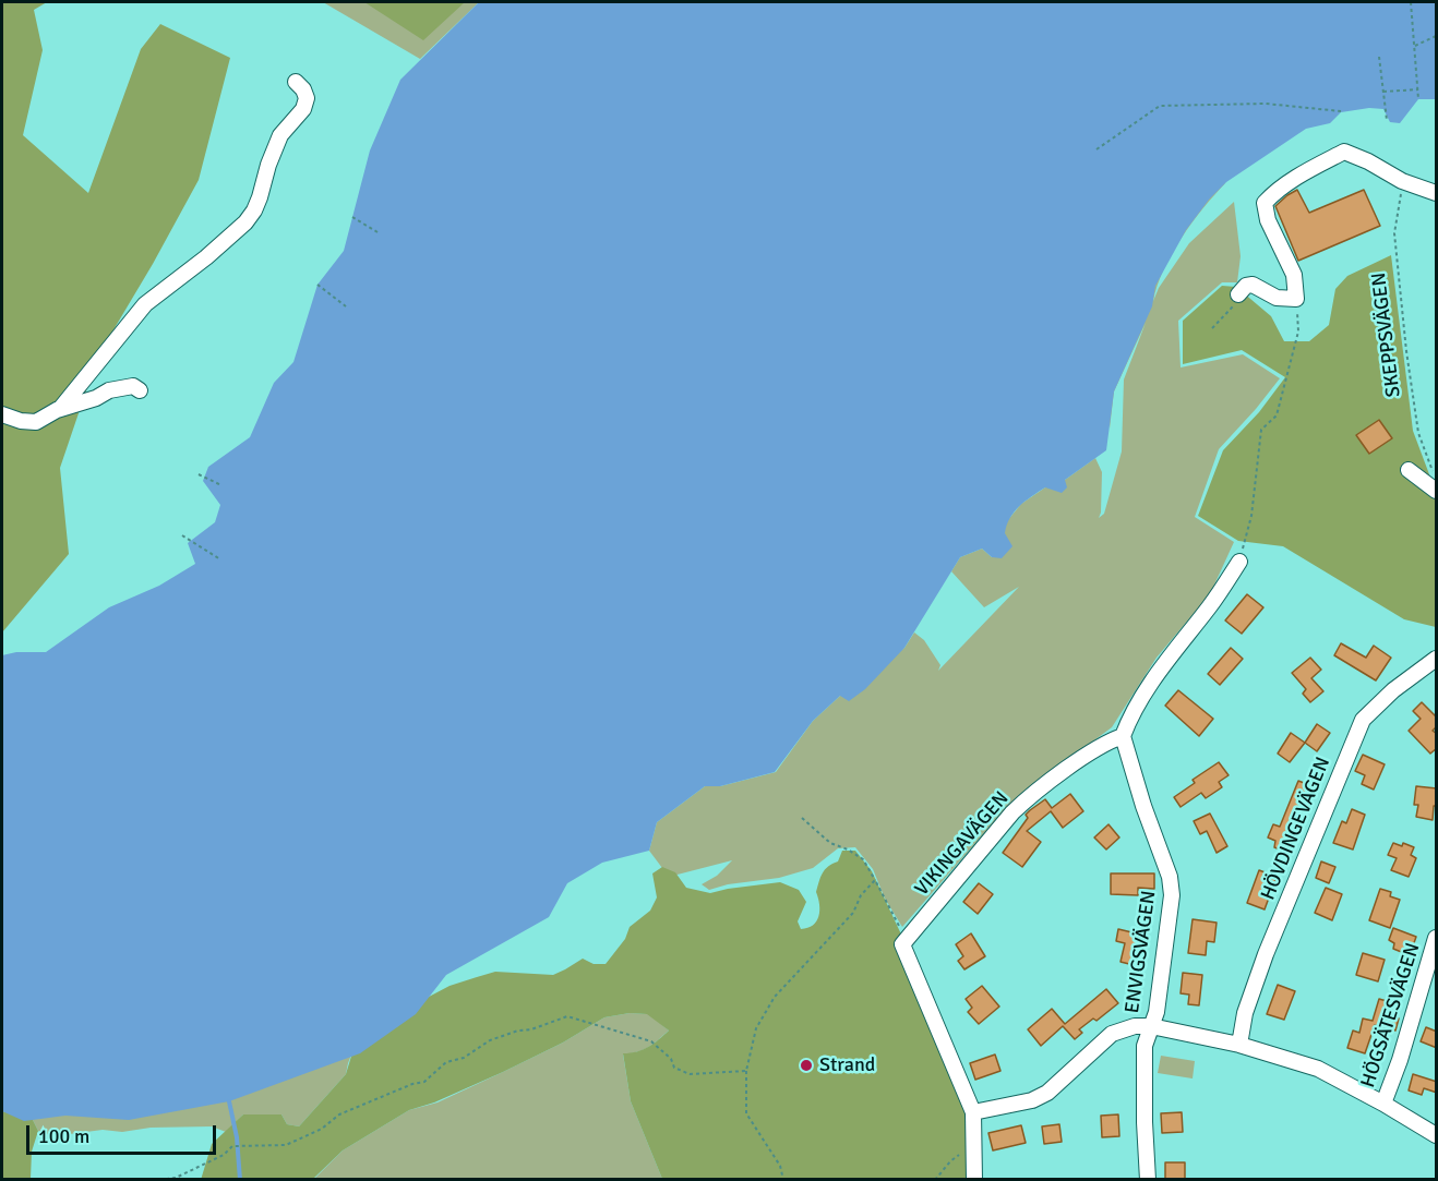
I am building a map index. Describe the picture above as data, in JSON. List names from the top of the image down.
{
  "streets": {
    "street": [
      "HÖVDINGEVÄGEN",
      "VIKINGAVÄGEN",
      "ENVIGSVÄGEN",
      "HÖGSÄTESVÄGEN"
    ],
    "path": ["SKEPPSVÄGEN"]
  },
  "crossings": [
    ["VIKINGAVÄGEN", "ENVIGSVÄGEN"]
  ],
  "places": ["Strand"],
  "scale_bar": "100 m"
}
